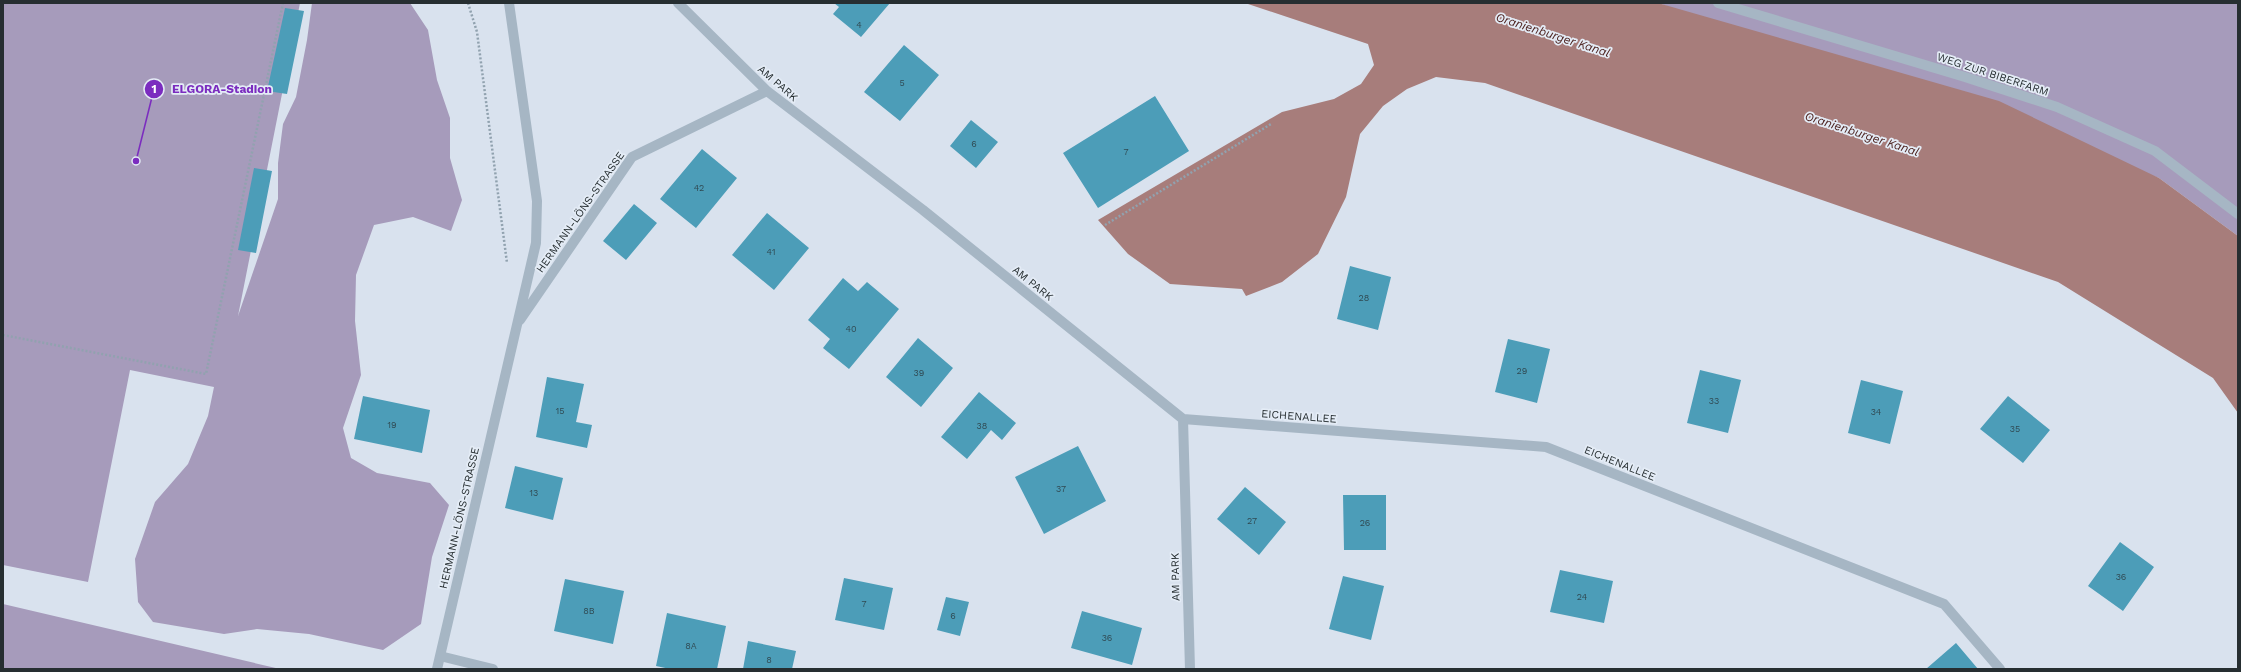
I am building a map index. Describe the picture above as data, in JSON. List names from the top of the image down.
{
  "streets": {
    "street": [
      "WEG ZUR BIBERFARM",
      "AM PARK",
      "HERMANN-LÖNS-STRASSE",
      "EICHENALLEE"
    ]
  },
  "crossings": [
    ["AM PARK", "HERMANN-LÖNS-STRASSE"],
    ["AM PARK", "EICHENALLEE"]
  ],
  "water": ["Oranienburger Kanal"],
  "places": ["ELGORA-Stadion"],
  "house_numbers": [
    "4",
    "5",
    "6",
    "7",
    "42",
    "41",
    "28",
    "40",
    "29",
    "39",
    "33",
    "15",
    "34",
    "19",
    "38",
    "35",
    "37",
    "13",
    "27",
    "26",
    "36",
    "24",
    "7",
    "8B",
    "6",
    "36",
    "8A",
    "8"
  ]
}
